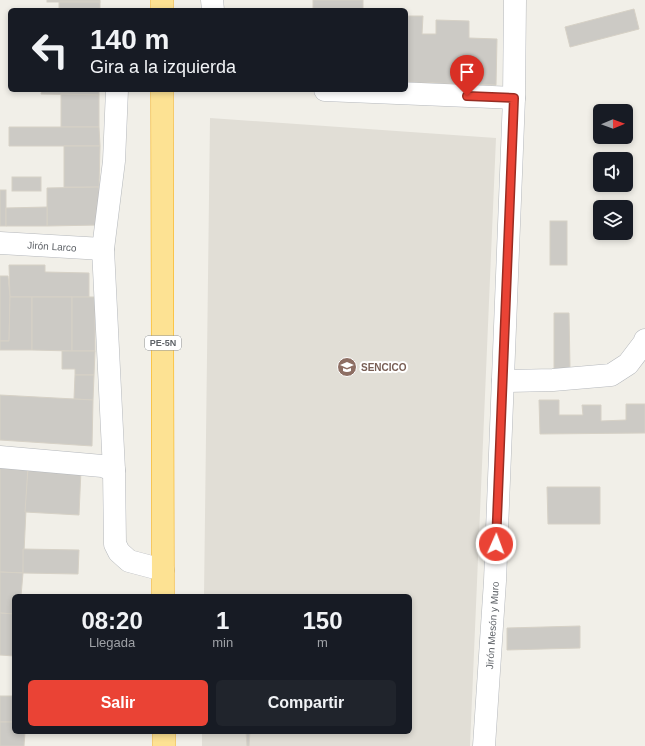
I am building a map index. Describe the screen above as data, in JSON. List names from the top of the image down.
{
  "streets": {
    "highway": ["PE-5N"],
    "street": ["Jirón Larco", "Jirón Mesón y Muro"]
  },
  "places": {
    "school or university": ["SENCICO"]
  },
  "north": "right",
  "page": {
    "turn": ["140 m", "Gira a la izquierda"],
    "eta": [
      "08:20",
      "Llegada",
      "1",
      "min",
      "150",
      "m"
    ],
    "buttons": ["Salir", "Compartir"]
  }
}
